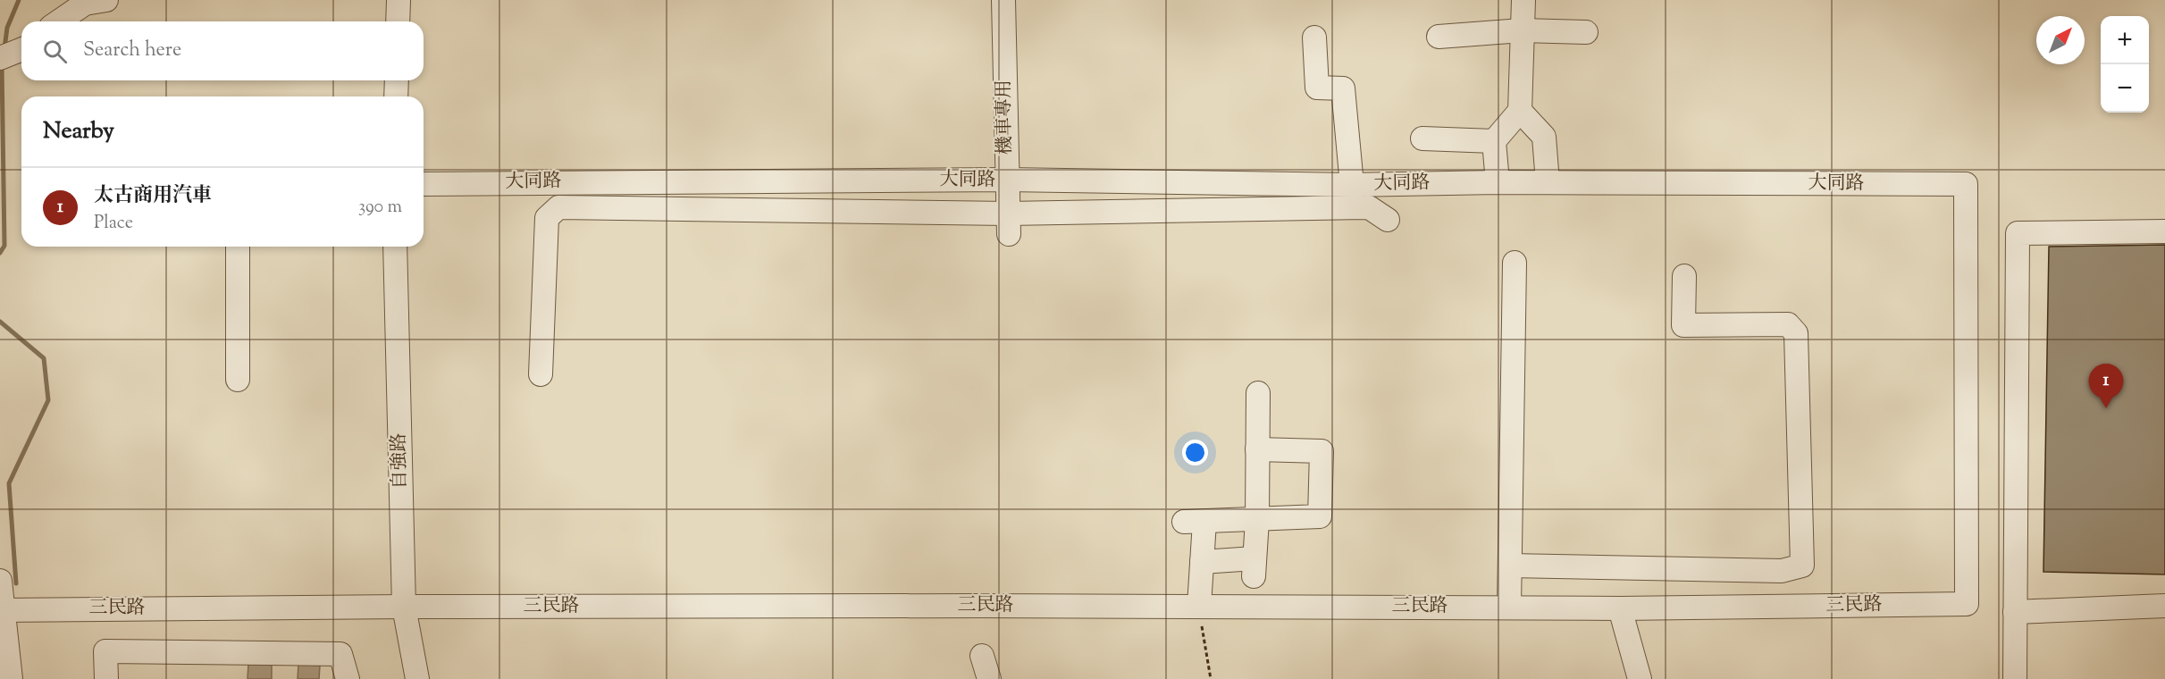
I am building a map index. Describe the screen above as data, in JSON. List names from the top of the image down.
{
  "streets": {
    "street": [
      "機車專用",
      "大同路",
      "自強路",
      "三民路"
    ]
  },
  "crossings": [
    ["機車專用", "大同路"],
    ["大同路", "三民路"],
    ["自強路", "三民路"]
  ],
  "north": "top right",
  "page": {
    "map_buttons": ["+", "−"],
    "search": "Search here",
    "heading": "Nearby",
    "list": [
      {
        "mark": "1",
        "name": "太古商用汽車",
        "note": "Place",
        "value": "390 m"
      }
    ],
    "pins": "1"
  }
}
